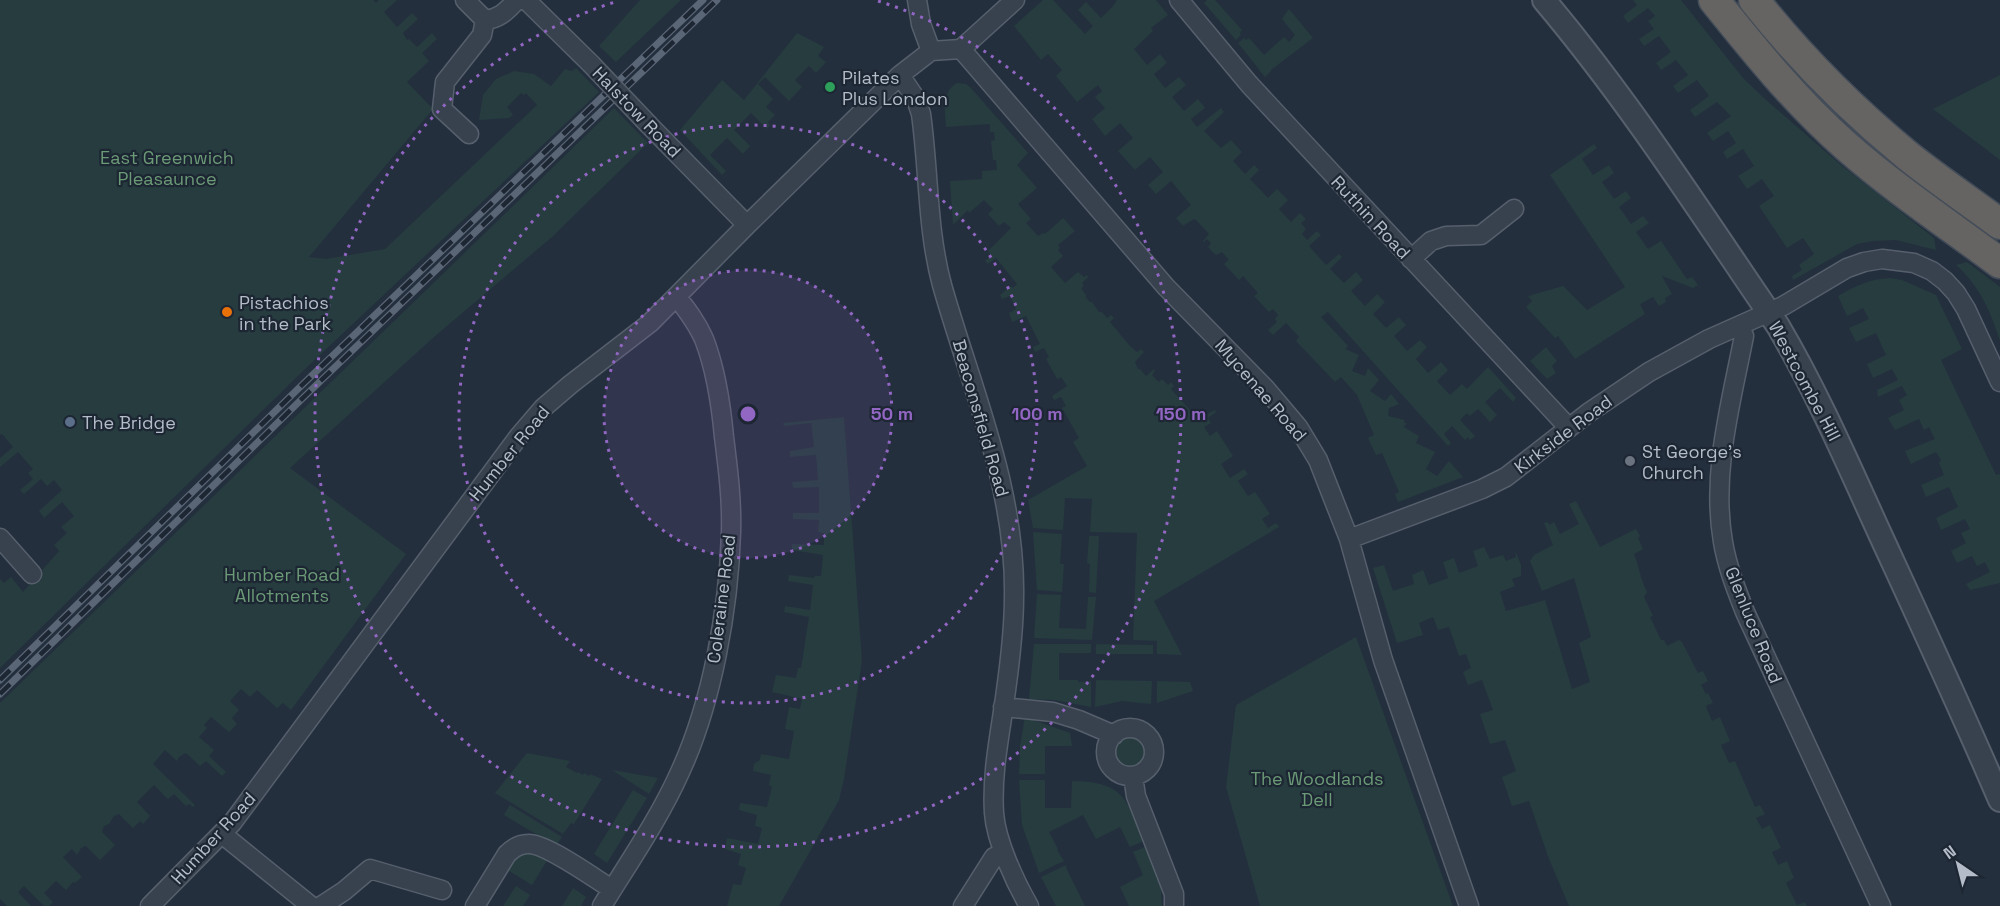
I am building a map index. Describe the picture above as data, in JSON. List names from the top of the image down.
{
  "streets": {
    "street": [
      "Halstow Road",
      "Ruthin Road",
      "Westcombe Hill",
      "Mycenae Road",
      "Beaconsfield Road",
      "Kirkside Road",
      "Humber Road",
      "Coleraine Road",
      "Glenluce Road"
    ]
  },
  "crossings": [
    ["Halstow Road", "Humber Road"],
    ["Ruthin Road", "Kirkside Road"],
    ["Westcombe Hill", "Kirkside Road"],
    ["Mycenae Road", "Kirkside Road"],
    ["Beaconsfield Road", "Humber Road"],
    ["Kirkside Road", "Glenluce Road"],
    ["Humber Road", "Coleraine Road"]
  ],
  "parks": ["East Greenwich Pleasaunce", "Humber Road Allotments", "The Woodlands Dell"],
  "places": [
    "Pilates Plus London",
    "Pistachios in the Park",
    "The Bridge",
    "St George's Church"
  ],
  "north": "top left",
  "rings": ["50 m", "100 m", "150 m"]
}
